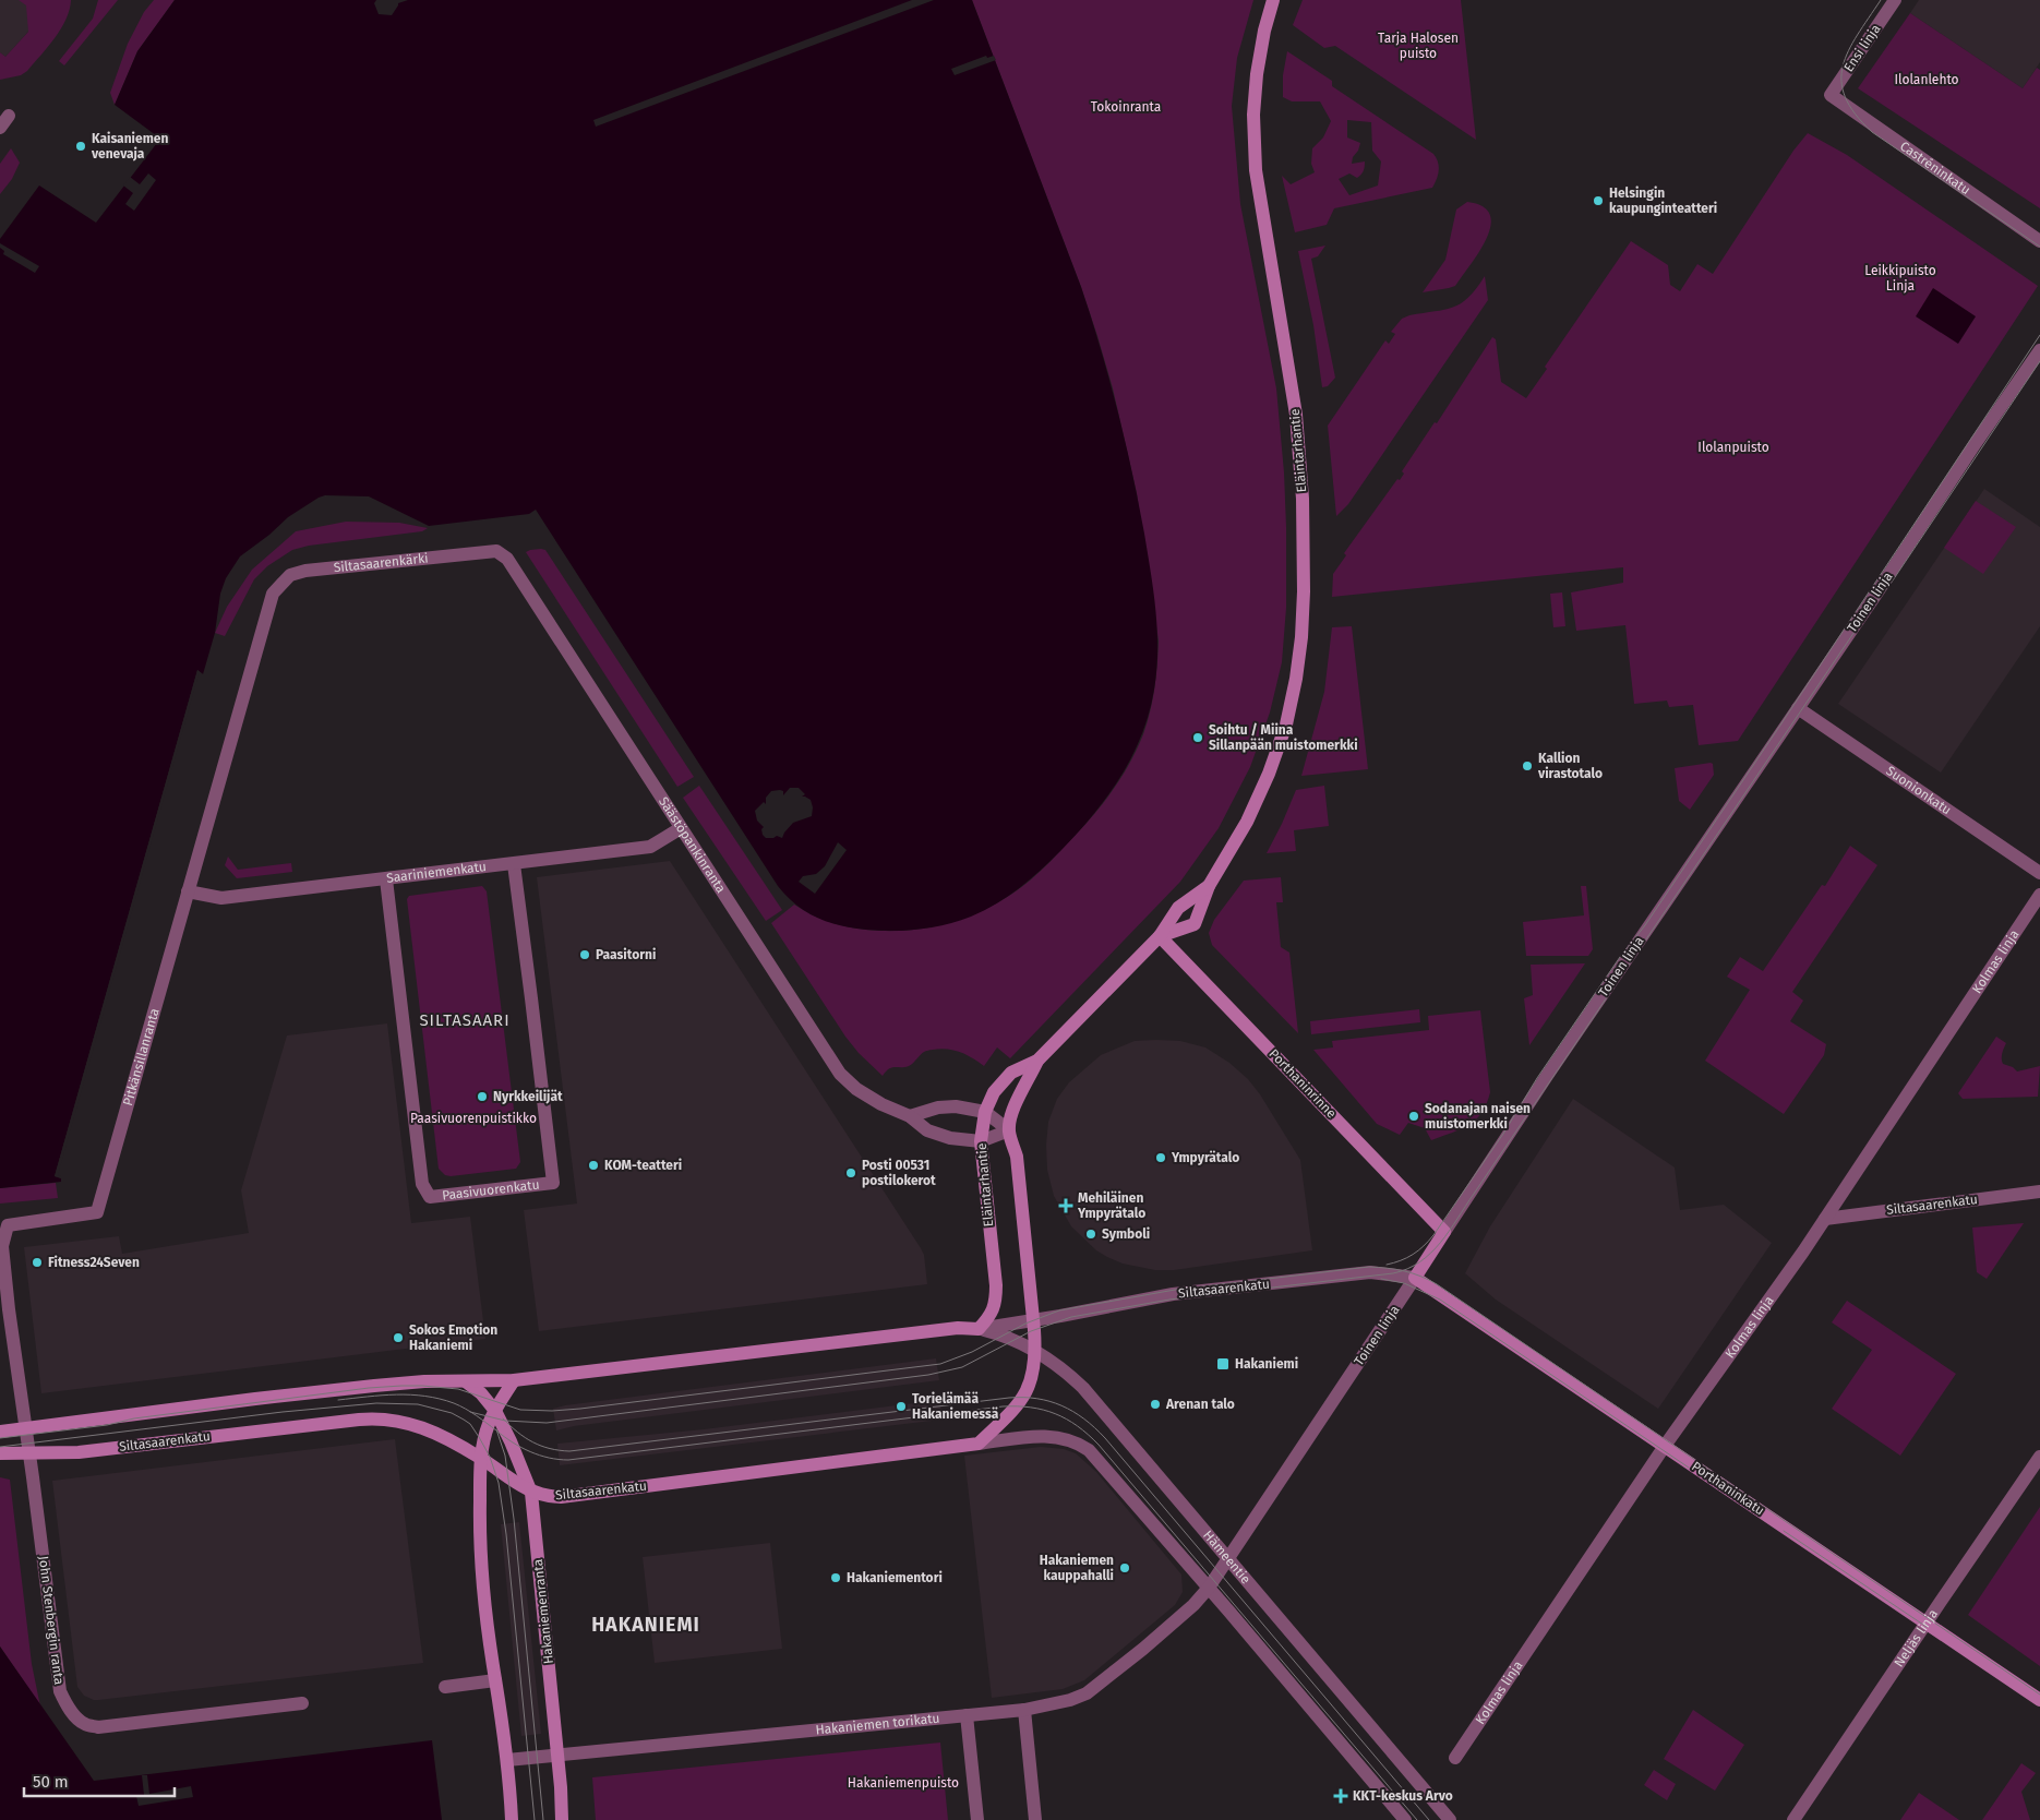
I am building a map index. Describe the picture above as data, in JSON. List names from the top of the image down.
{
  "streets": {
    "main road": [
      "Eläintarhantie",
      "Toinen linja",
      "Porthaninrinne",
      "Siltasaarenkatu",
      "Porthaninkatu",
      "Hakaniemenranta"
    ],
    "street": [
      "Ensi linja",
      "Castréninkatu",
      "Siltasaarenkärki",
      "Suonionkatu",
      "Säästöpankinranta",
      "Saariniemenkatu",
      "Kolmas linja",
      "Pitkänsillanranta",
      "Paasivuorenkatu",
      "Hämeentie",
      "John Stenbergin ranta",
      "Neljäs linja",
      "Hakaniemen torikatu"
    ]
  },
  "crossings": [
    ["Ensi linja", "Castréninkatu"],
    ["Eläintarhantie", "Säästöpankinranta"],
    ["Eläintarhantie", "Porthaninrinne"],
    ["Eläintarhantie", "Siltasaarenkatu"],
    ["Eläintarhantie", "Hämeentie"],
    ["Siltasaarenkärki", "Säästöpankinranta"],
    ["Siltasaarenkärki", "Pitkänsillanranta"],
    ["Toinen linja", "Suonionkatu"],
    ["Toinen linja", "Porthaninrinne"],
    ["Toinen linja", "Siltasaarenkatu"],
    ["Toinen linja", "Porthaninkatu"],
    ["Toinen linja", "Hämeentie"],
    ["Toinen linja", "Hakaniemen torikatu"],
    ["Säästöpankinranta", "Saariniemenkatu"],
    ["Saariniemenkatu", "Pitkänsillanranta"],
    ["Saariniemenkatu", "Paasivuorenkatu"],
    ["Kolmas linja", "Siltasaarenkatu"],
    ["Kolmas linja", "Porthaninkatu"],
    ["Pitkänsillanranta", "Siltasaarenkatu"],
    ["Pitkänsillanranta", "John Stenbergin ranta"],
    ["Siltasaarenkatu", "Porthaninkatu"],
    ["Siltasaarenkatu", "Hämeentie"],
    ["Siltasaarenkatu", "Hakaniemenranta"],
    ["Siltasaarenkatu", "John Stenbergin ranta"],
    ["Porthaninkatu", "Neljäs linja"],
    ["Hakaniemenranta", "Hakaniemen torikatu"]
  ],
  "districts": ["SILTASAARI", "HAKANIEMI"],
  "parks": [
    "Tarja Halosen puisto",
    "Ilolanlehto",
    "Tokoinranta",
    "Leikkipuisto Linja",
    "Ilolanpuisto",
    "Paasivuorenpuistikko",
    "Hakaniemenpuisto"
  ],
  "places": {
    "other": [
      "Kaisaniemen venevaja",
      "Helsingin kaupunginteatteri",
      "Soihtu / Miina Sillanpään muistomerkki",
      "Kallion virastotalo",
      "Paasitorni",
      "Nyrkkeilijät",
      "Sodanajan naisen muistomerkki",
      "Ympyrätalo",
      "KOM-teatteri",
      "Posti 00531 postilokerot",
      "Symboli",
      "Fitness24Seven",
      "Sokos Emotion Hakaniemi",
      "Arenan talo",
      "Torielämää Hakaniemessä",
      "Hakaniemen kauppahalli",
      "Hakaniementori"
    ],
    "health": ["Mehiläinen Ympyrätalo", "KKT-keskus Arvo"],
    "transit": ["Hakaniemi"]
  },
  "scale_bar": "50 m"
}
